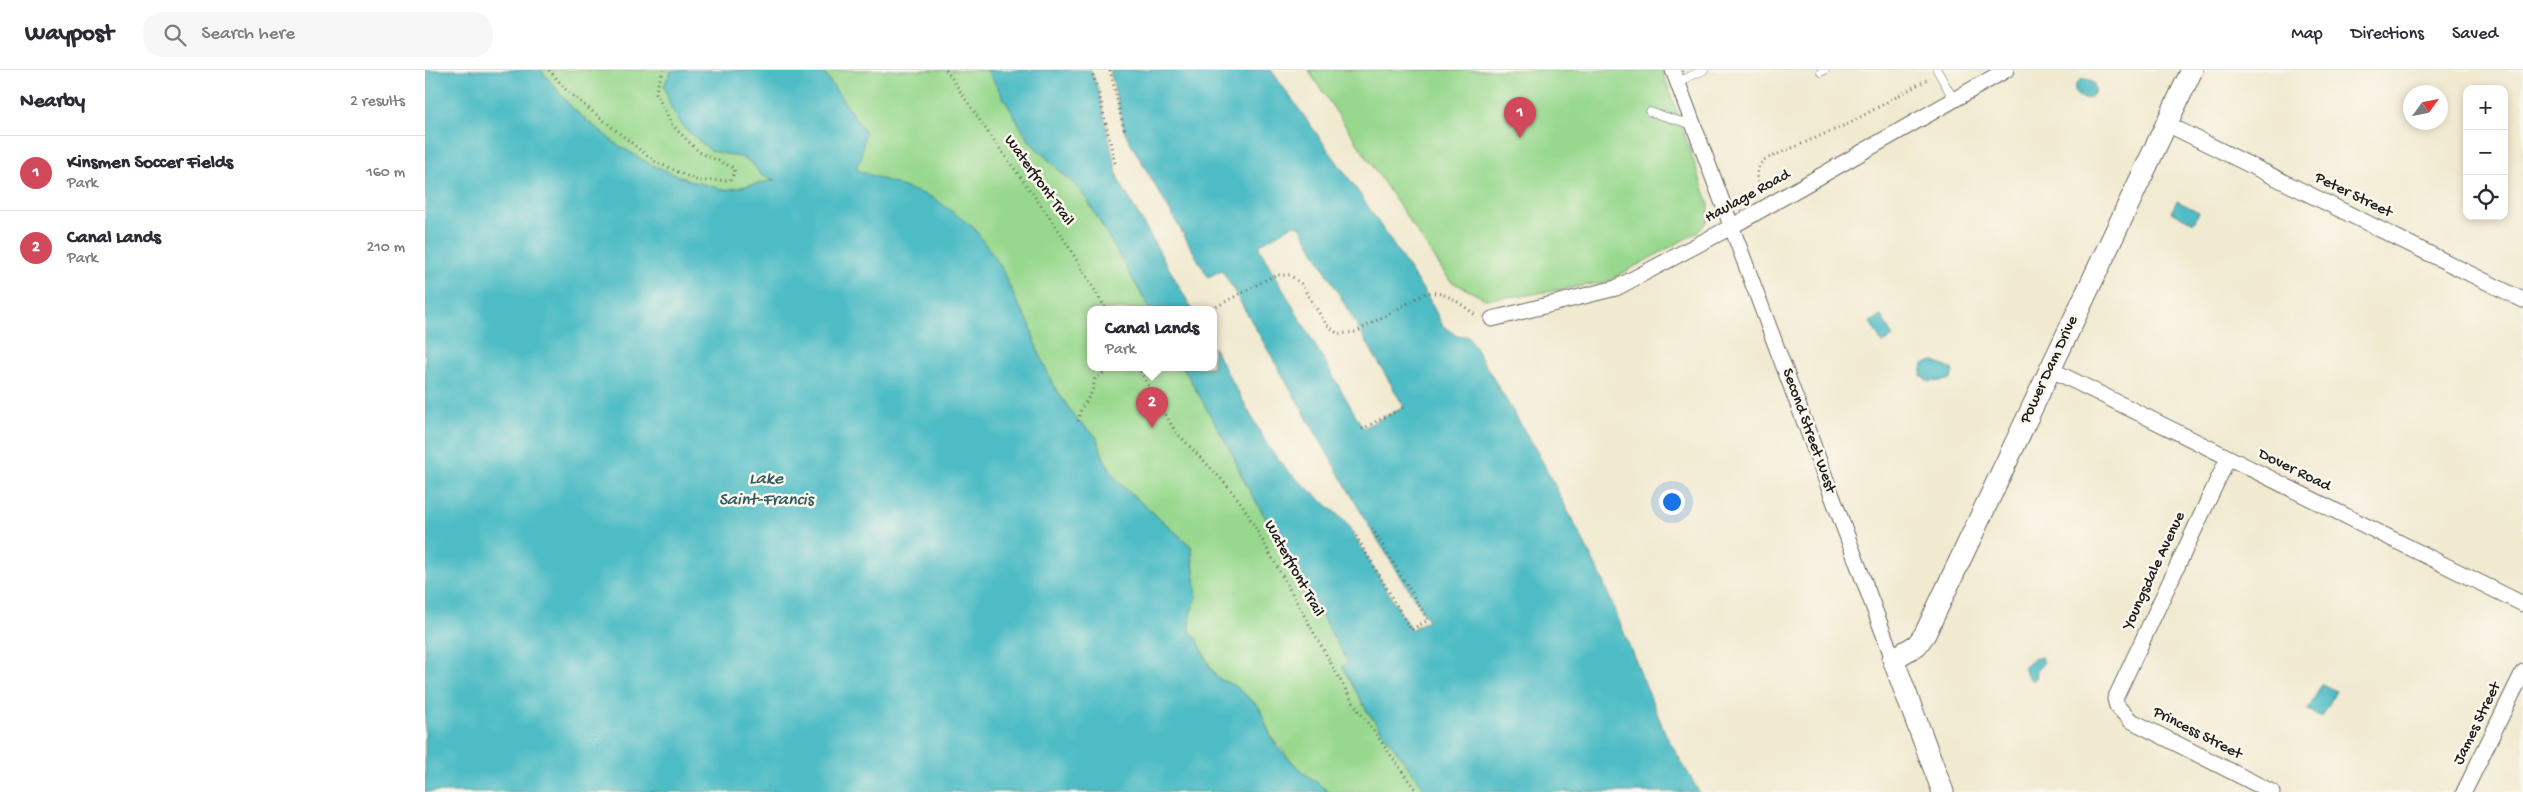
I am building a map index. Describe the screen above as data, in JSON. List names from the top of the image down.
{
  "streets": {
    "main road": ["Power Dam Drive", "Second Street West"],
    "street": [
      "Peter Street",
      "Haulage Road",
      "Dover Road",
      "Youngsdale Avenue",
      "James Street",
      "Princess Street"
    ],
    "path": ["Waterfront Trail"]
  },
  "crossings": [
    ["Peter Street", "Power Dam Drive"],
    ["Haulage Road", "Second Street West"],
    ["Power Dam Drive", "Second Street West"],
    ["Power Dam Drive", "Dover Road"],
    ["Dover Road", "Youngsdale Avenue"],
    ["Youngsdale Avenue", "Princess Street"]
  ],
  "water": ["Lake Saint-Francis"],
  "north": "top right",
  "page": {
    "header": "Waypost",
    "search": "Search here",
    "nav": ["Map", "Directions", "Saved"],
    "heading": ["Nearby", "2 results"],
    "map_buttons": ["+", "−"],
    "pins": ["1", "2"],
    "list": [
      {
        "mark": "1",
        "name": "Kinsmen Soccer Fields",
        "note": "Park",
        "value": "160 m"
      },
      {
        "mark": "2",
        "name": "Canal Lands",
        "note": "Park",
        "value": "210 m"
      }
    ],
    "popup": ["Canal Lands", "Park"]
  }
}
